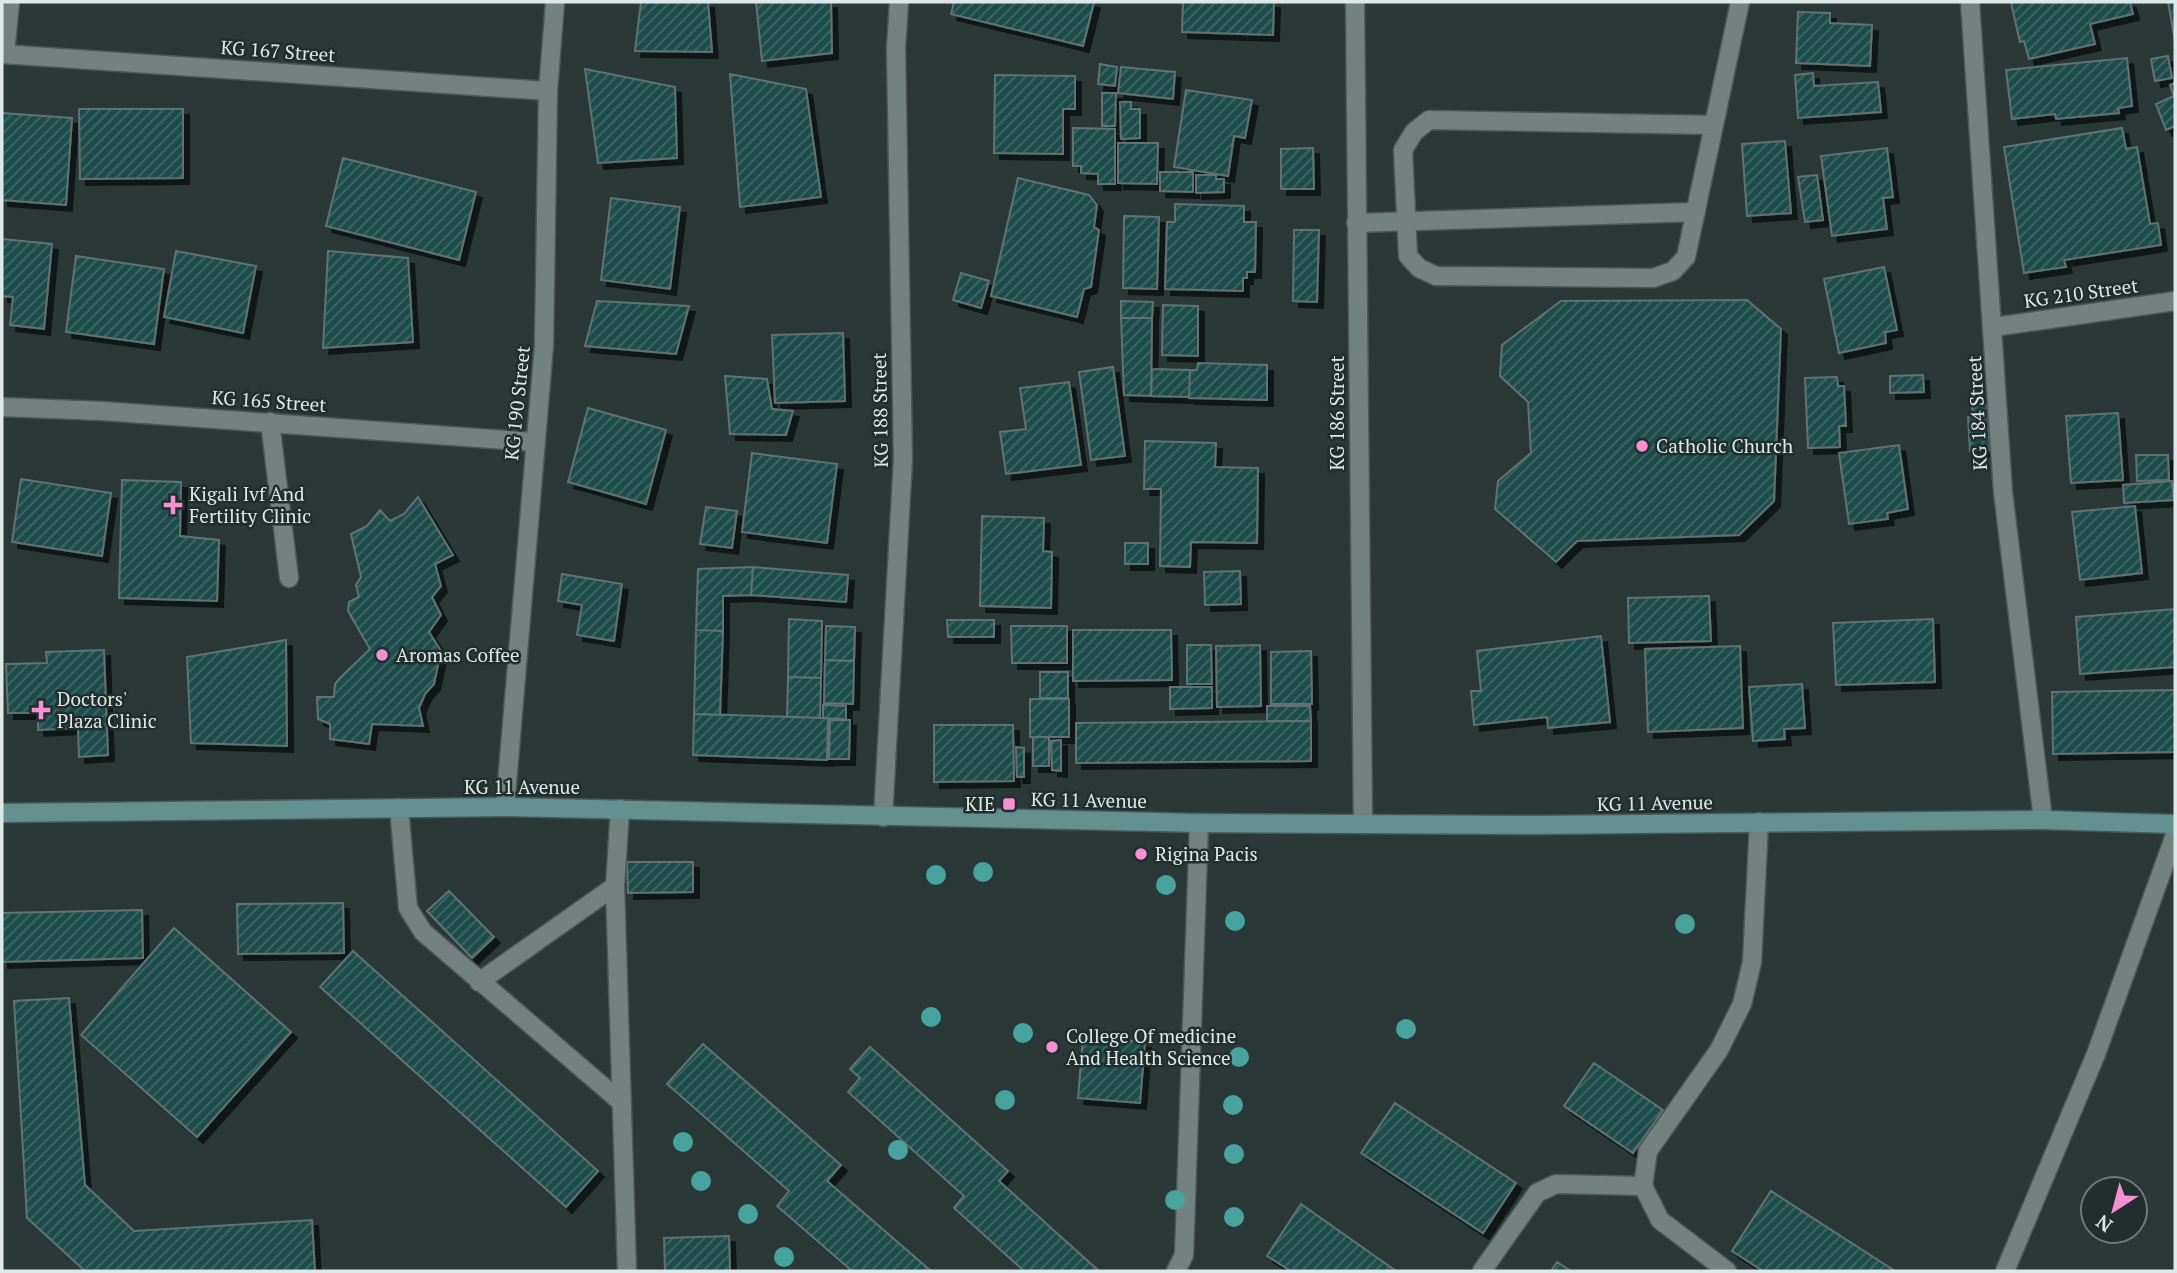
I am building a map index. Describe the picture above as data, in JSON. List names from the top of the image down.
{
  "streets": {
    "main road": ["KG 11 Avenue"],
    "street": [
      "KG 167 Street",
      "KG 210 Street",
      "KG 165 Street",
      "KG 190 Street",
      "KG 188 Street",
      "KG 186 Street",
      "KG 184 Street"
    ]
  },
  "crossings": [
    ["KG 167 Street", "KG 190 Street"],
    ["KG 210 Street", "KG 184 Street"],
    ["KG 165 Street", "KG 190 Street"],
    ["KG 190 Street", "KG 11 Avenue"],
    ["KG 188 Street", "KG 11 Avenue"],
    ["KG 186 Street", "KG 11 Avenue"],
    ["KG 184 Street", "KG 11 Avenue"]
  ],
  "places": {
    "other": [
      "Catholic Church",
      "Aromas Coffee",
      "Rigina Pacis",
      "College Of medicine And Health Science"
    ],
    "health": ["Kigali Ivf And Fertility Clinic", "Doctors' Plaza Clinic"],
    "transit": ["KIE"]
  },
  "north": "bottom left"
}
